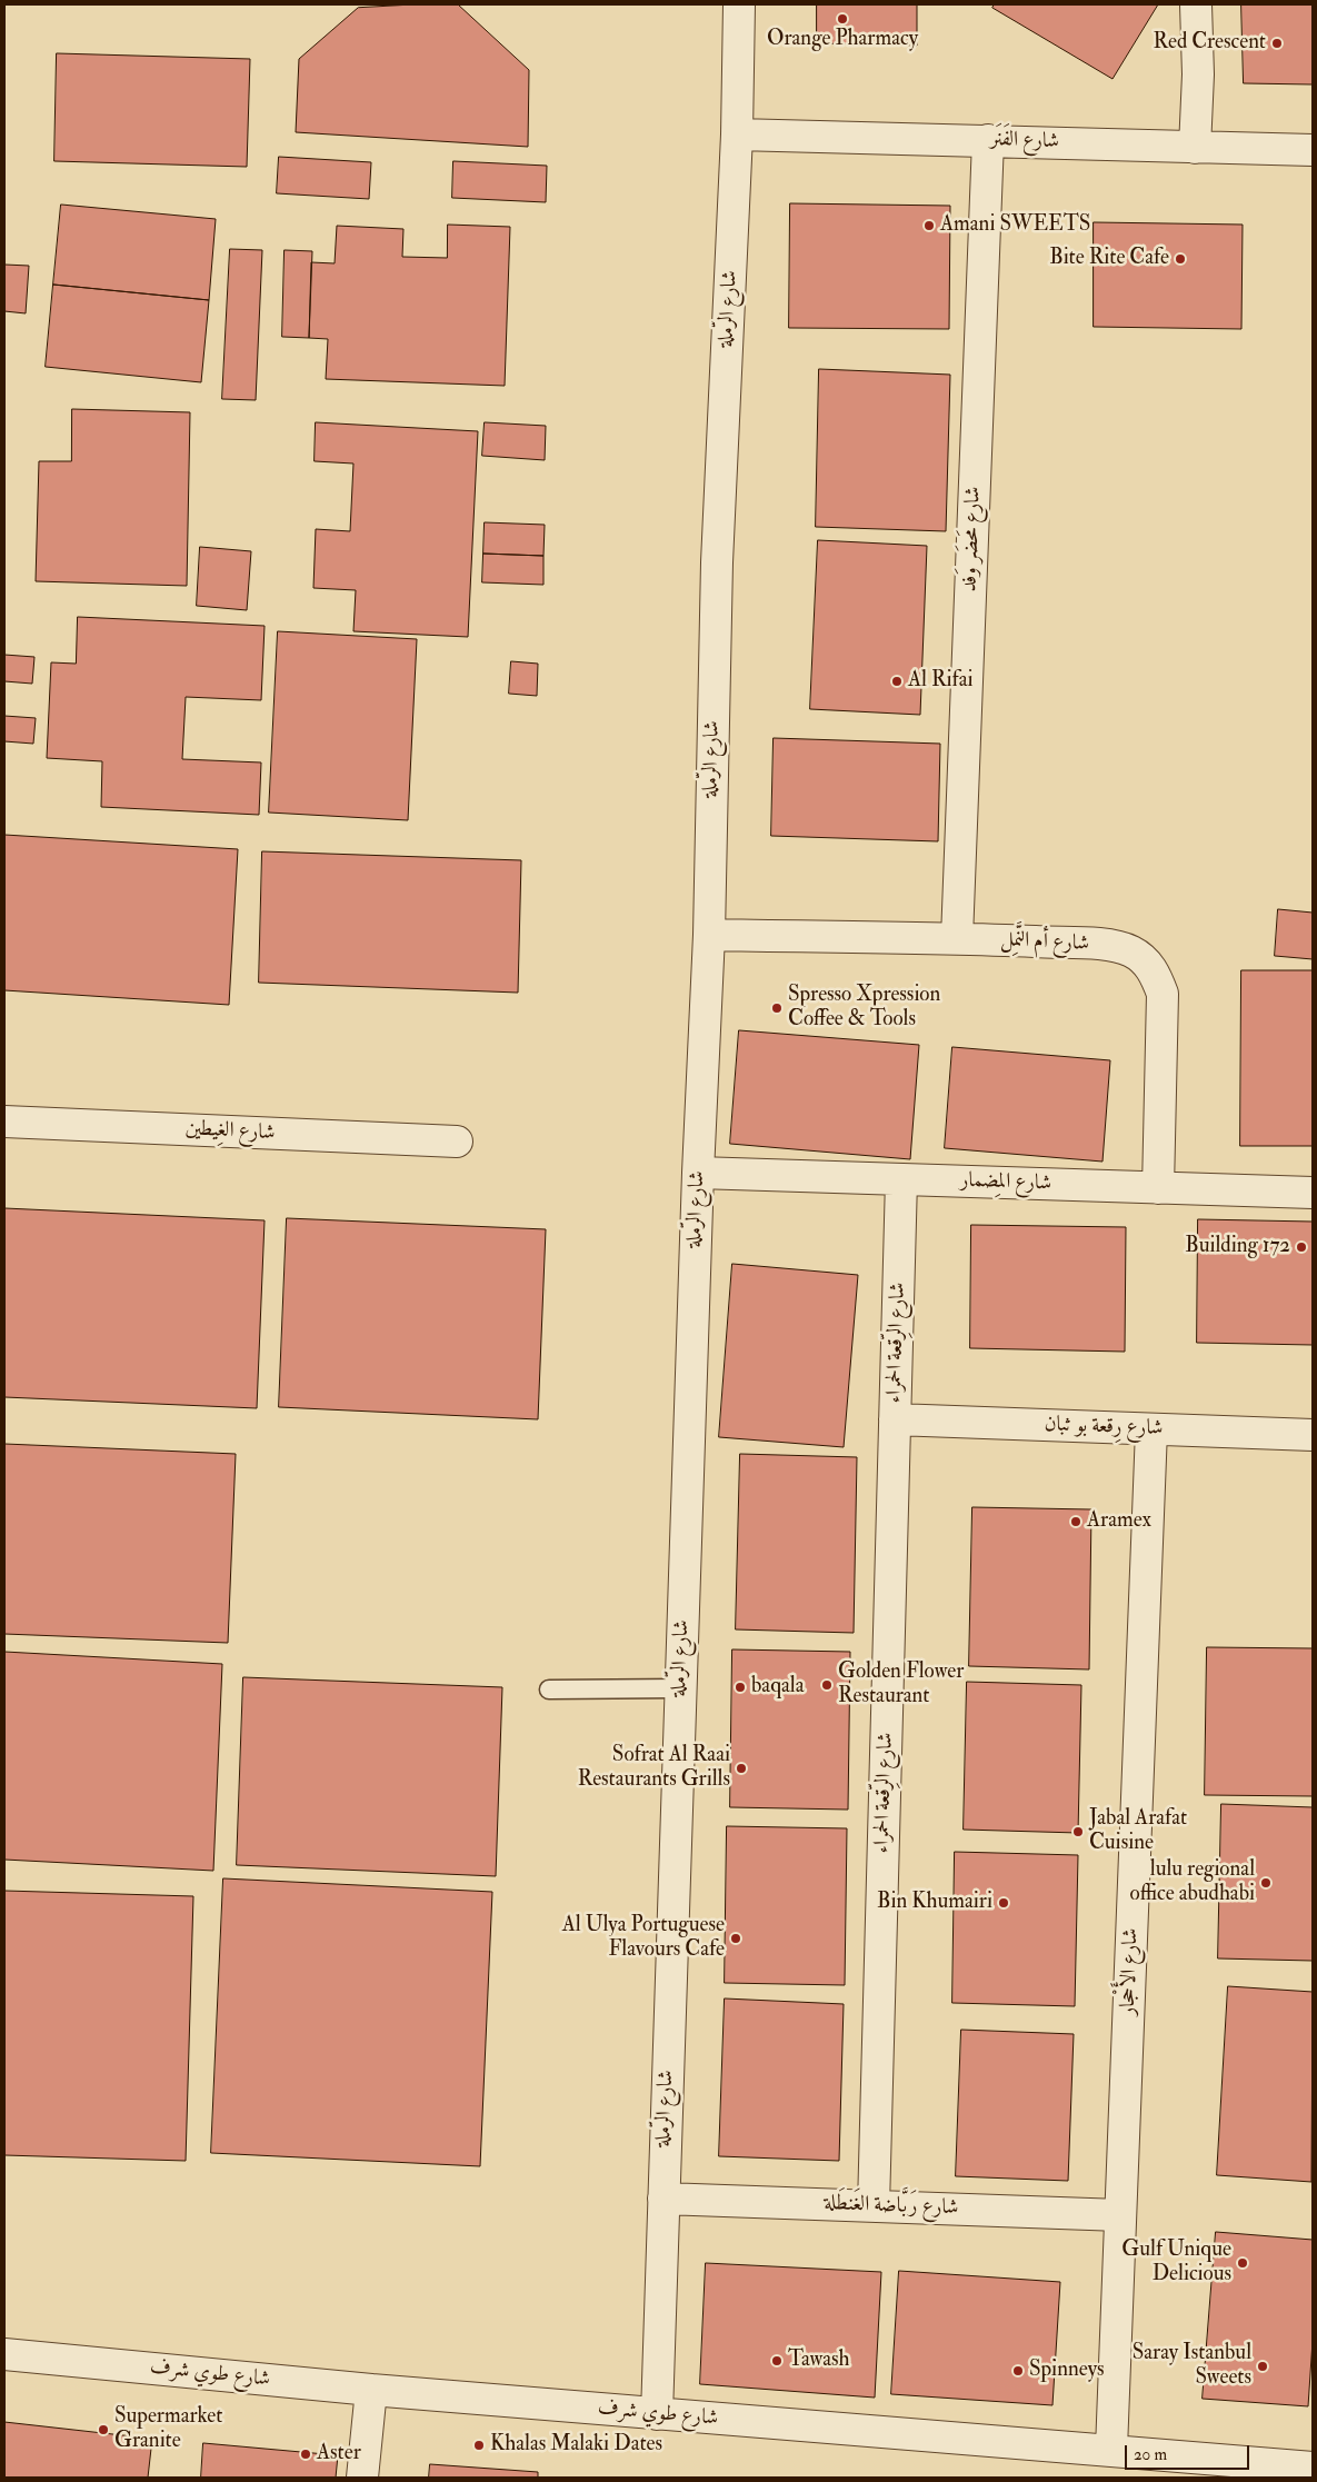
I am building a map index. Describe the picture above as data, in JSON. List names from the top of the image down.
{
  "streets": {
    "street": [
      "شارع الفَنَر",
      "شارع الرّملة",
      "شارع مَحضَر وَفد",
      "شارع أم النَّمِل",
      "شارع الغِيطين",
      "شارع المِضمار",
      "شارع الرِّقعة الحمراء",
      "شارع رِقعة بو ثبان",
      "شارع الأَحْجار",
      "شارع رَبَّاضة الغَنطَلة",
      "شارع طوي شرف"
    ]
  },
  "crossings": [
    ["شارع الفَنَر", "شارع الرّملة"],
    ["شارع الفَنَر", "شارع مَحضَر وَفد"],
    ["شارع الرّملة", "شارع أم النَّمِل"],
    ["شارع الرّملة", "شارع المِضمار"],
    ["شارع الرّملة", "شارع رَبَّاضة الغَنطَلة"],
    ["شارع الرّملة", "شارع طوي شرف"],
    ["شارع مَحضَر وَفد", "شارع أم النَّمِل"],
    ["شارع أم النَّمِل", "شارع المِضمار"],
    ["شارع المِضمار", "شارع الرِّقعة الحمراء"],
    ["شارع الرِّقعة الحمراء", "شارع رِقعة بو ثبان"],
    ["شارع الرِّقعة الحمراء", "شارع رَبَّاضة الغَنطَلة"],
    ["شارع رِقعة بو ثبان", "شارع الأَحْجار"],
    ["شارع الأَحْجار", "شارع رَبَّاضة الغَنطَلة"],
    ["شارع الأَحْجار", "شارع طوي شرف"]
  ],
  "places": [
    "Orange Pharmacy",
    "Red Crescent",
    "Amani SWEETS",
    "Bite Rite Cafe",
    "Al Rifai",
    "Spresso Xpression Coffee & Tools",
    "Building 172",
    "Aramex",
    "Golden Flower Restaurant",
    "baqala",
    "Sofrat Al Raai Restaurants Grills",
    "Jabal Arafat Cuisine",
    "lulu regional office abudhabi",
    "Bin Khumairi",
    "Al Ulya Portuguese Flavours Cafe",
    "Gulf Unique Delicious",
    "Tawash",
    "Saray Istanbul Sweets",
    "Spinneys",
    "Supermarket Granite",
    "Khalas Malaki Dates",
    "Aster"
  ],
  "scale_bar": "20 m"
}
